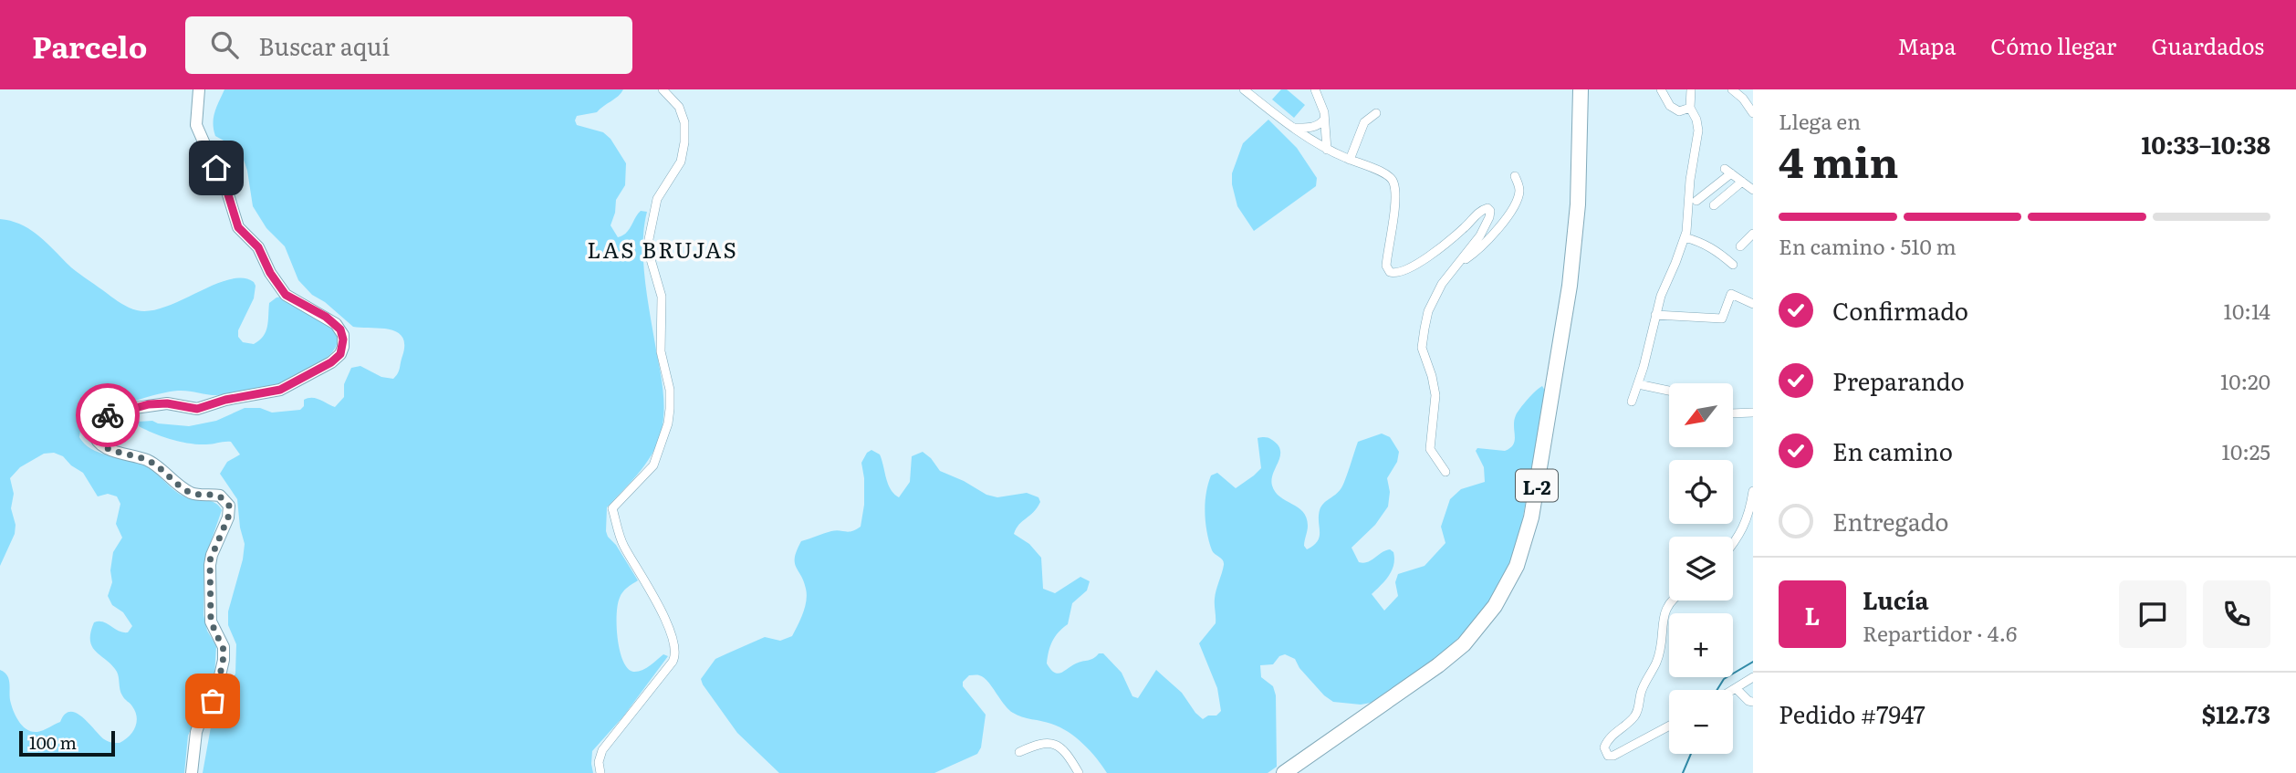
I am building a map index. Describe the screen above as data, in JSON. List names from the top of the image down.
{
  "streets": {
    "highway": ["L-2"]
  },
  "districts": ["LAS BRUJAS"],
  "scale_bar": "100 m",
  "north": "bottom left",
  "page": {
    "header": "Parcelo",
    "search": "Buscar aquí",
    "nav": ["Mapa", "Cómo llegar", "Guardados"],
    "heading": ["4 min", "Llega en", "10:33–10:38"],
    "panel": [
      "Lucía",
      "Repartidor · 4.6",
      "Pedido #7947",
      "$12.73"
    ],
    "bar": "En camino · 510 m",
    "list": [
      ["Confirmado", "10:14"],
      ["Preparando", "10:20"],
      ["En camino", "10:25"],
      "Entregado"
    ],
    "map_buttons": ["+", "−"],
    "round": "L",
    "scale": "100 m"
  }
}
